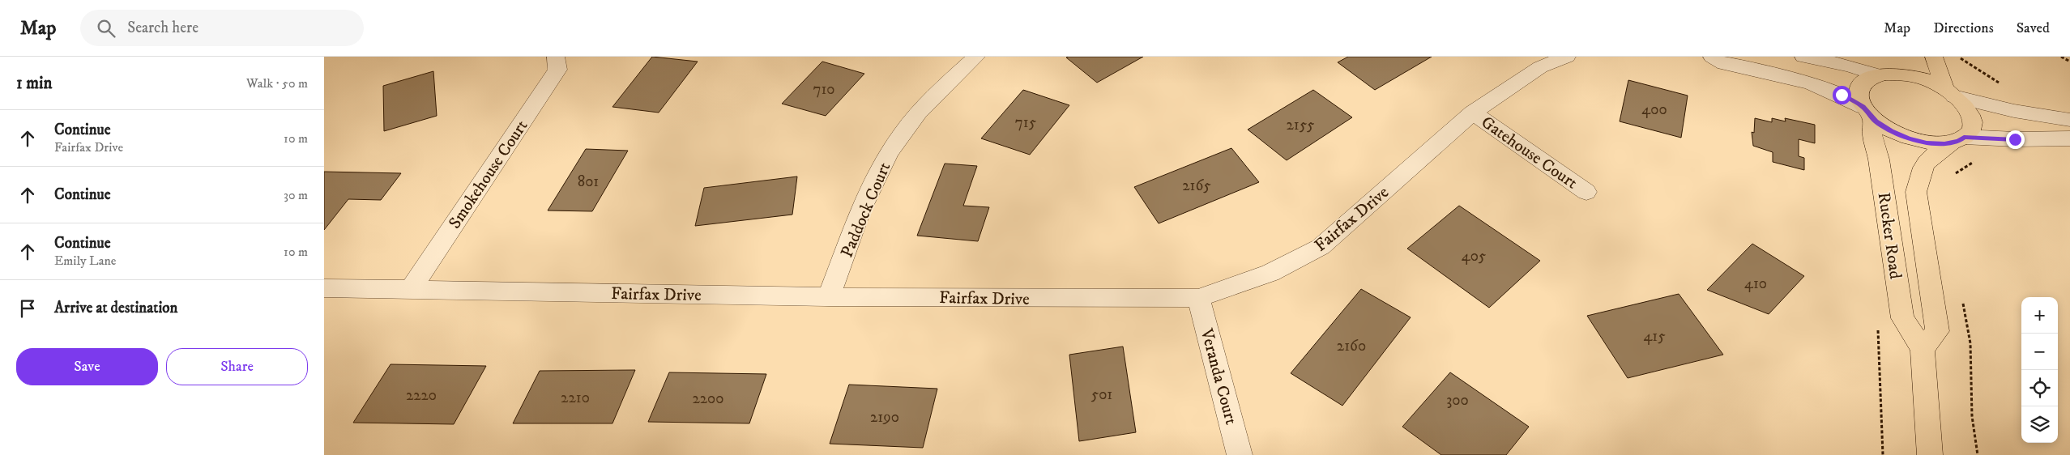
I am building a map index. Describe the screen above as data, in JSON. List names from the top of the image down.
{
  "streets": {
    "main road": ["Rucker Road"],
    "street": [
      "Gatehouse Court",
      "Smokehouse Court",
      "Paddock Court",
      "Fairfax Drive",
      "Veranda Court"
    ]
  },
  "crossings": [
    ["Gatehouse Court", "Fairfax Drive"],
    ["Smokehouse Court", "Fairfax Drive"],
    ["Paddock Court", "Fairfax Drive"],
    ["Fairfax Drive", "Veranda Court"]
  ],
  "house_numbers": [
    "710",
    "400",
    "715",
    "2155",
    "801",
    "2165",
    "405",
    "410",
    "415",
    "2160",
    "501",
    "2220",
    "2210",
    "2200",
    "300",
    "2190"
  ],
  "page": {
    "header": "Map",
    "search": "Search here",
    "nav": ["Map", "Directions", "Saved"],
    "heading": ["1 min", "Walk · 50 m"],
    "list": [
      ["Continue", "Fairfax Drive", "10 m"],
      ["Continue", "30 m"],
      ["Continue", "Emily Lane", "10 m"],
      "Arrive at destination"
    ],
    "map_buttons": ["+", "−"],
    "buttons": ["Save", "Share"]
  }
}
